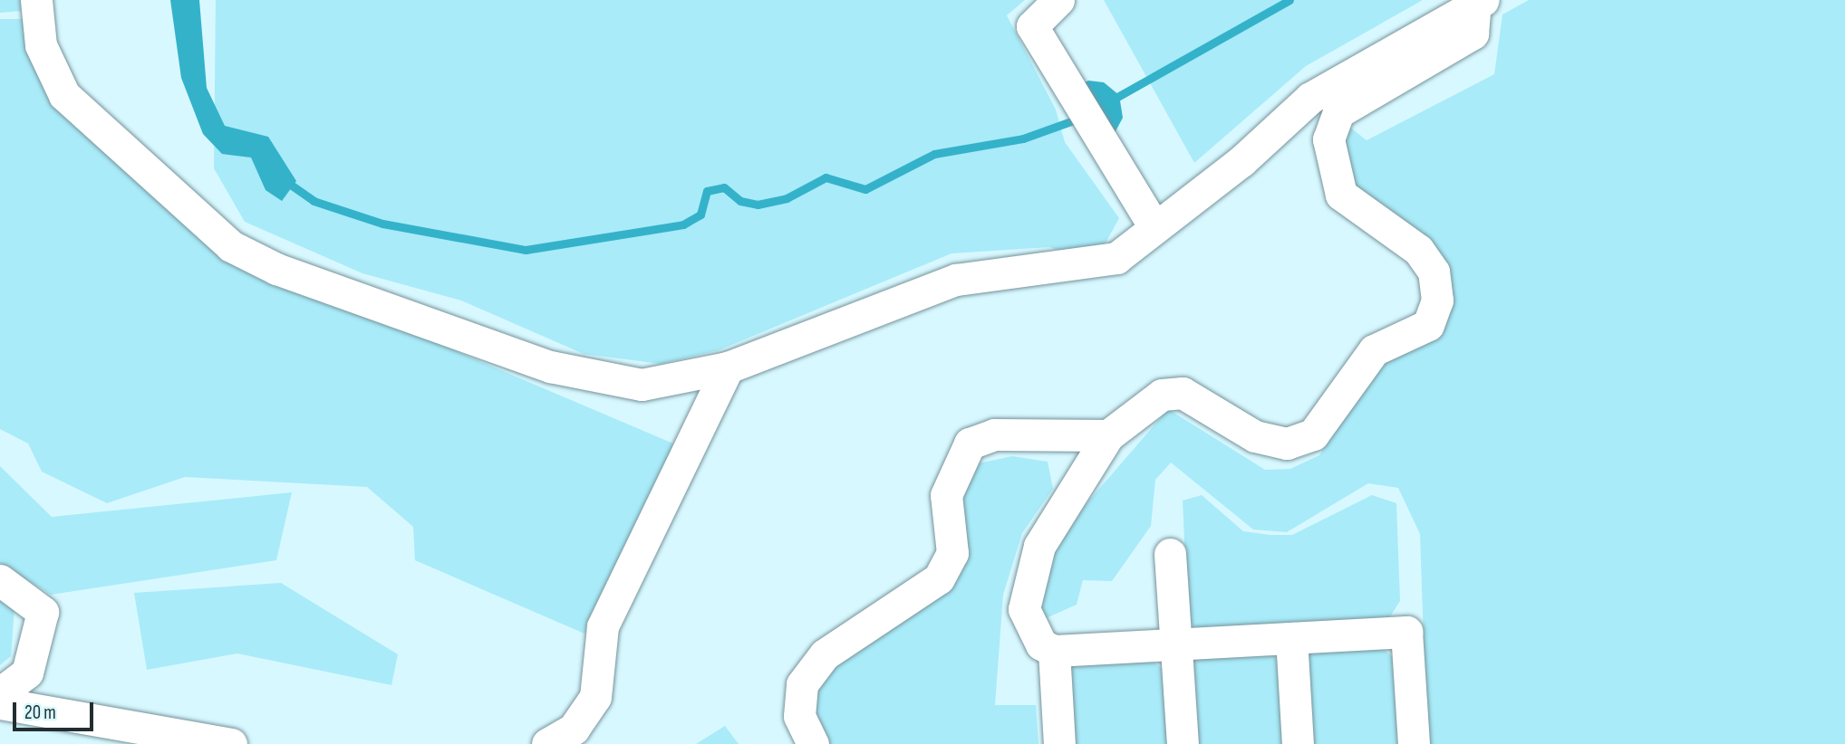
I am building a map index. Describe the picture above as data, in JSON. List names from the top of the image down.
{
  "scale_bar": "20 m"
}
